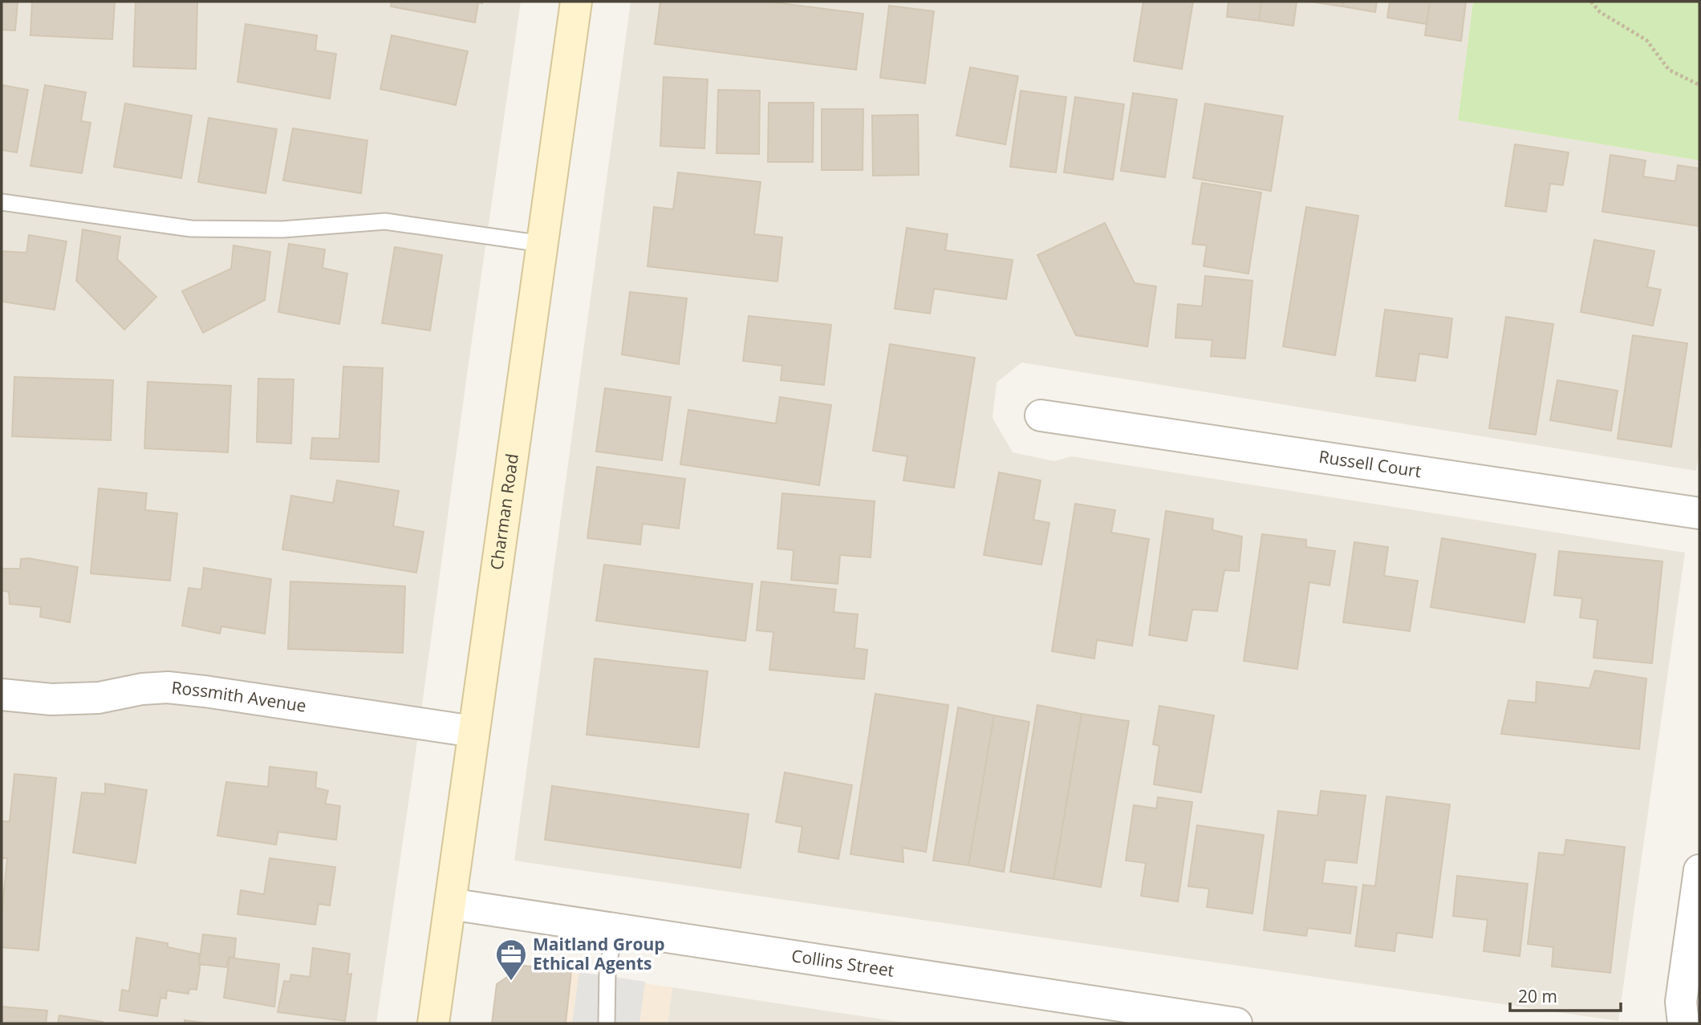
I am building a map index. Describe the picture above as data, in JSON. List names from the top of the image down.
{
  "streets": {
    "main road": ["Charman Road"],
    "street": ["Russell Court", "Rossmith Avenue", "Collins Street"]
  },
  "crossings": [
    ["Charman Road", "Rossmith Avenue"],
    ["Charman Road", "Collins Street"]
  ],
  "places": {
    "office": ["Maitland Group Ethical Agents"]
  },
  "scale_bar": "20 m"
}
